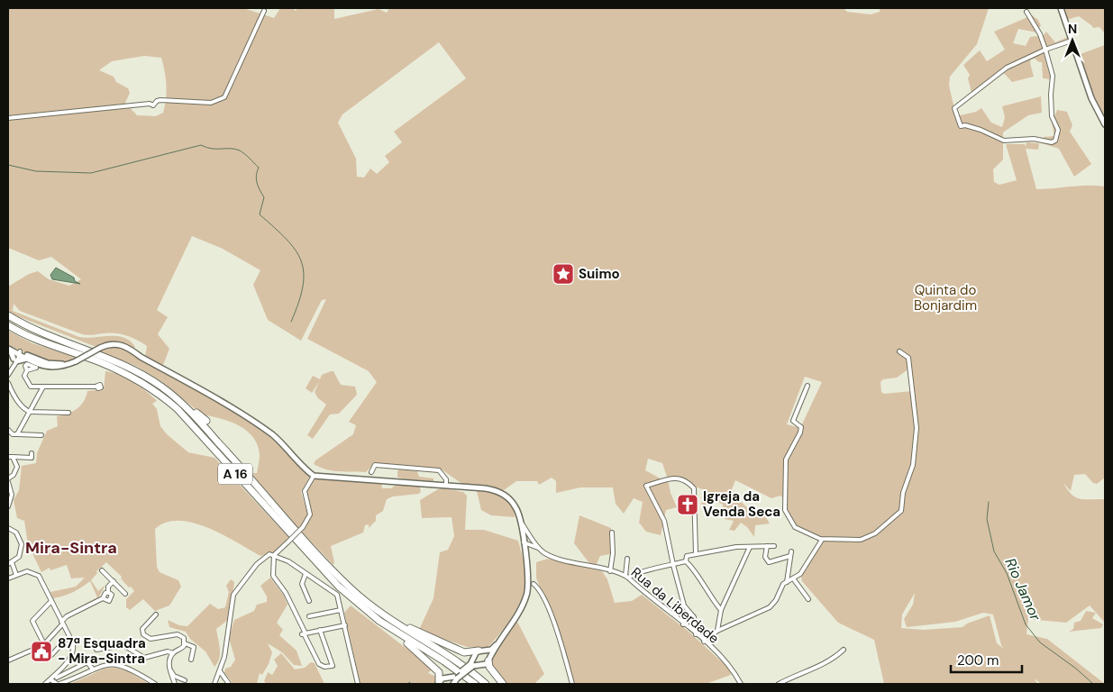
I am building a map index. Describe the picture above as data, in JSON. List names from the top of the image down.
{
  "streets": {
    "highway": ["A 16"],
    "street": ["Rua da Liberdade"]
  },
  "districts": ["Mira-Sintra"],
  "water": ["Rio Jamor"],
  "parks": ["Quinta do Bonjardim"],
  "places": {
    "place": ["Suimo"],
    "church": ["Igreja da Venda Seca"],
    "public building": ["87ª Esquadra - Mira-Sintra"]
  },
  "scale_bar": "200 m",
  "north": "top"
}
